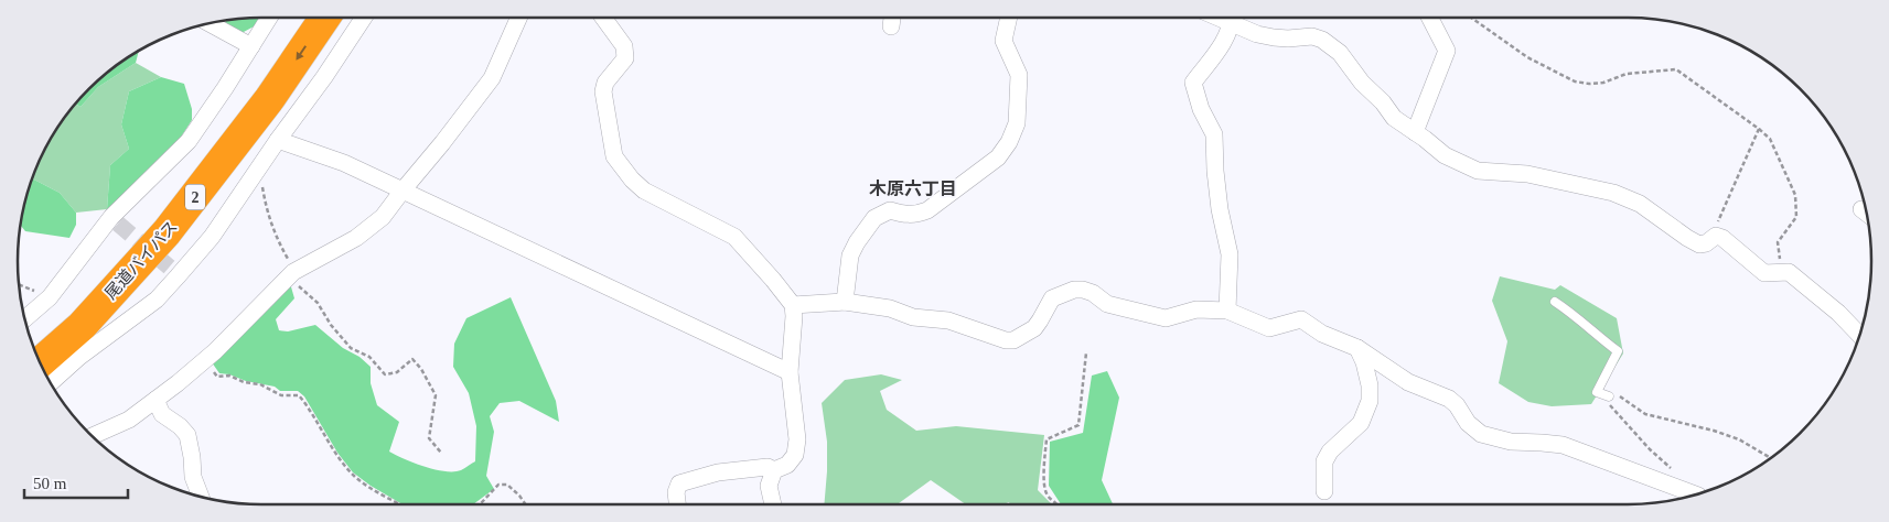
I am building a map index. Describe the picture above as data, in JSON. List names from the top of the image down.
{
  "streets": {
    "highway": ["2", "尾道バイパス"]
  },
  "districts": ["木原六丁目"],
  "scale_bar": "50 m"
}
